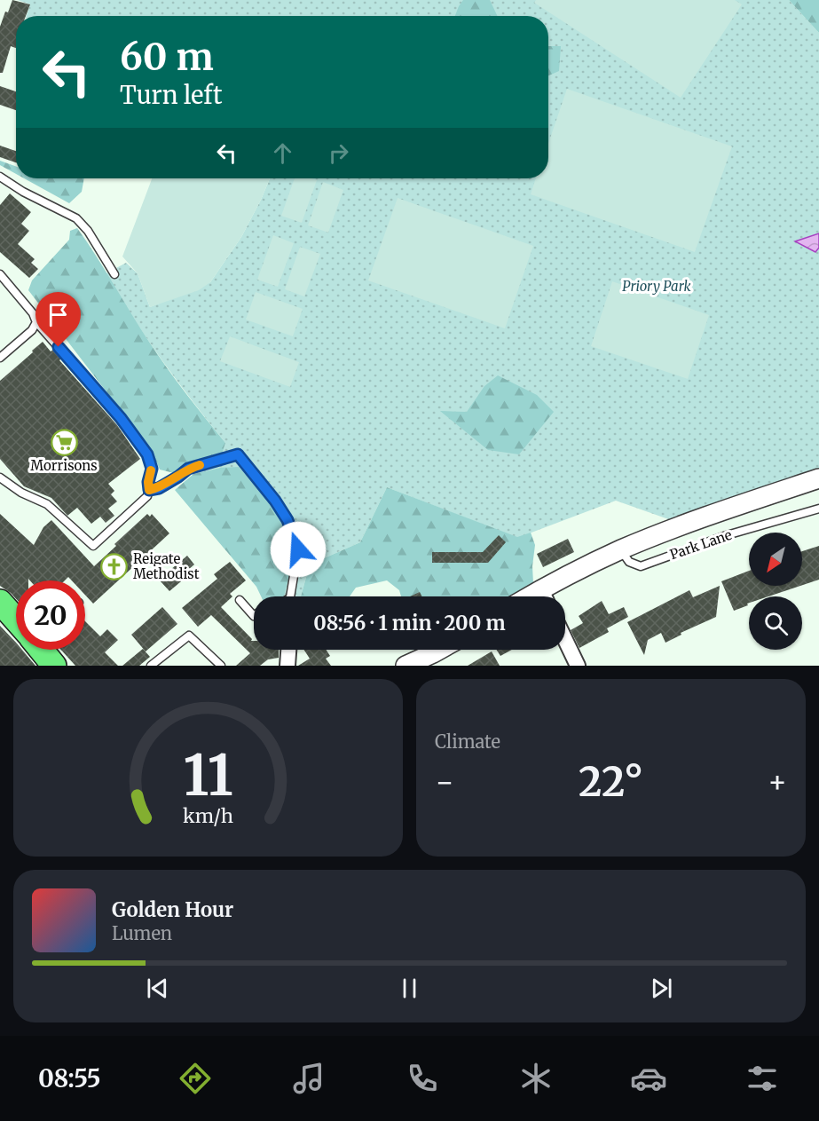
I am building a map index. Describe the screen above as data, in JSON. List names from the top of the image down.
{
  "streets": {
    "street": ["Park Lane"]
  },
  "parks": ["Priory Park"],
  "places": {
    "supermarket": ["Morrisons"],
    "church": ["Reigate Methodist"]
  },
  "north": "bottom left",
  "page": {
    "turn": ["60 m", "Turn left"],
    "limit": "20",
    "trip": "08:56 · 1 min · 200 m",
    "tile": "Climate",
    "heat": ["−", "22°", "+"],
    "song": ["Golden Hour", "Lumen"],
    "tabs": "08:55",
    "gauge": ["11", "km/h"]
  }
}
